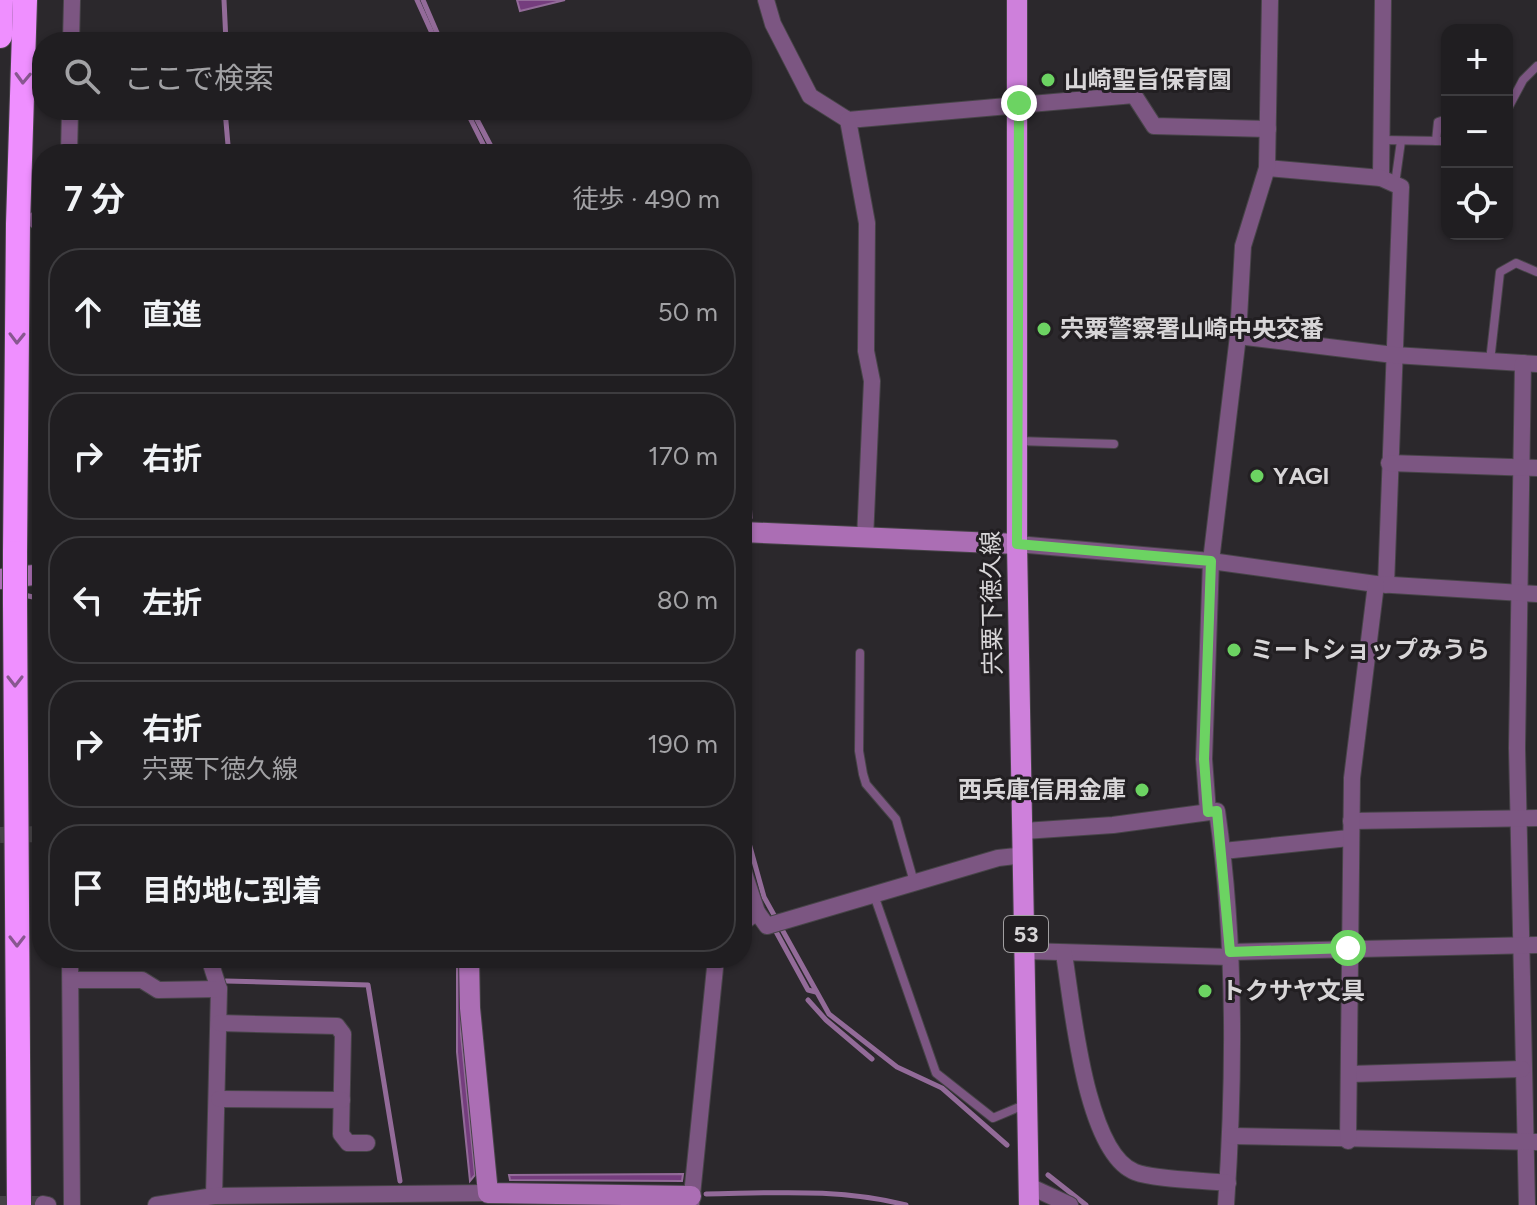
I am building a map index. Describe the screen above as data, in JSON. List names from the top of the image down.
{
  "streets": {
    "main road": ["宍粟下徳久線", "53"]
  },
  "places": [
    "山崎聖旨保育園",
    "宍粟警察署山崎中央交番",
    "YAGI",
    "ミートショップみうら",
    "西兵庫信用金庫",
    "トクサヤ文具"
  ],
  "page": {
    "map_buttons": ["+", "−"],
    "search": "ここで検索",
    "heading": ["7 分", "徒歩 · 490 m"],
    "list": [
      ["直進", "50 m"],
      ["右折", "170 m"],
      ["左折", "80 m"],
      ["右折", "宍粟下徳久線", "190 m"],
      "目的地に到着"
    ]
  }
}
